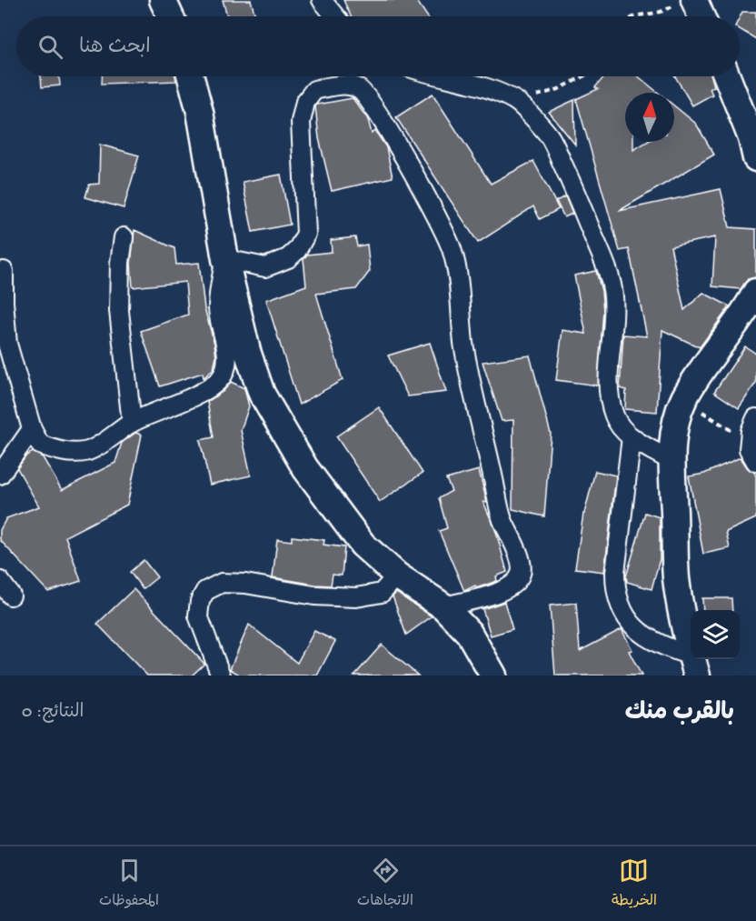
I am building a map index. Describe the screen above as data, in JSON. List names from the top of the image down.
{
  "north": "top",
  "page": {
    "search": "ابحث هنا",
    "heading": ["بالقرب منك", "النتائج: 0"],
    "nav": ["الخريطة", "الاتجاهات", "المحفوظات"]
  }
}
